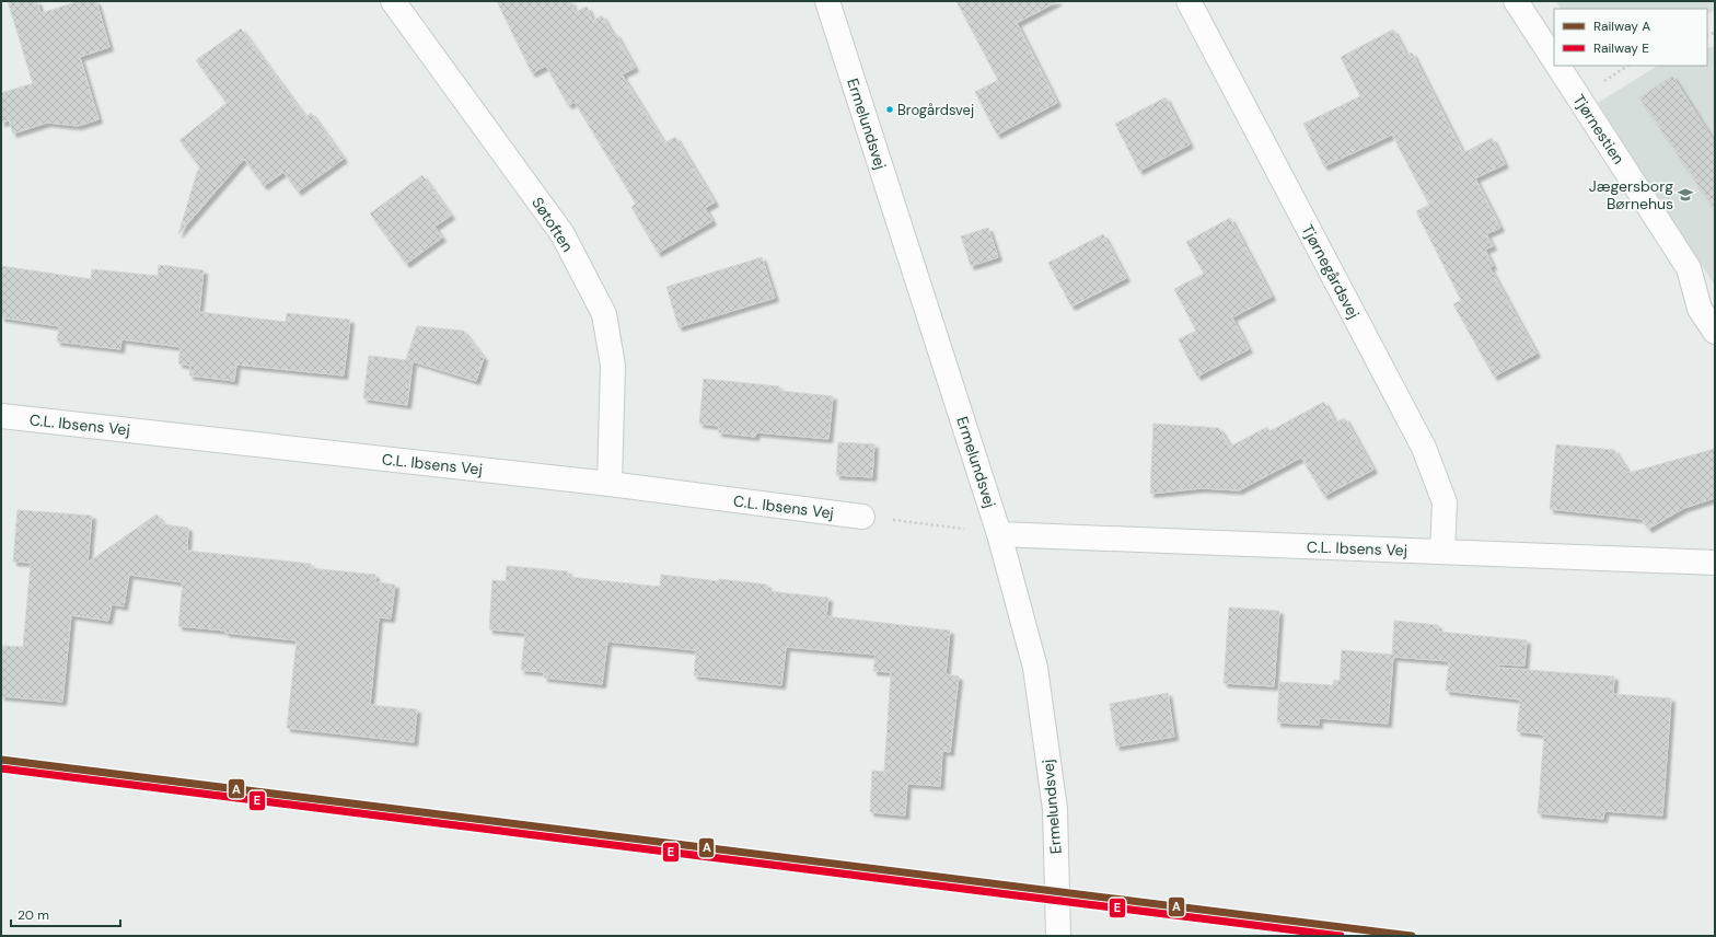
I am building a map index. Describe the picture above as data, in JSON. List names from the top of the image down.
{
  "streets": {
    "street": [
      "Ermelundsvej",
      "Tjørnestien",
      "Søtoften",
      "Tjørnegårdsvej",
      "C.L. Ibsens Vej"
    ]
  },
  "crossings": [
    ["Ermelundsvej", "C.L. Ibsens Vej"],
    ["Søtoften", "C.L. Ibsens Vej"],
    ["Tjørnegårdsvej", "C.L. Ibsens Vej"]
  ],
  "places": {
    "other": ["Brogårdsvej"],
    "school or university": ["Jægersborg Børnehus"]
  },
  "lines": ["rail line A", "rail line E"],
  "legend": ["Railway A", "Railway E"],
  "scale_bar": "20 m"
}
